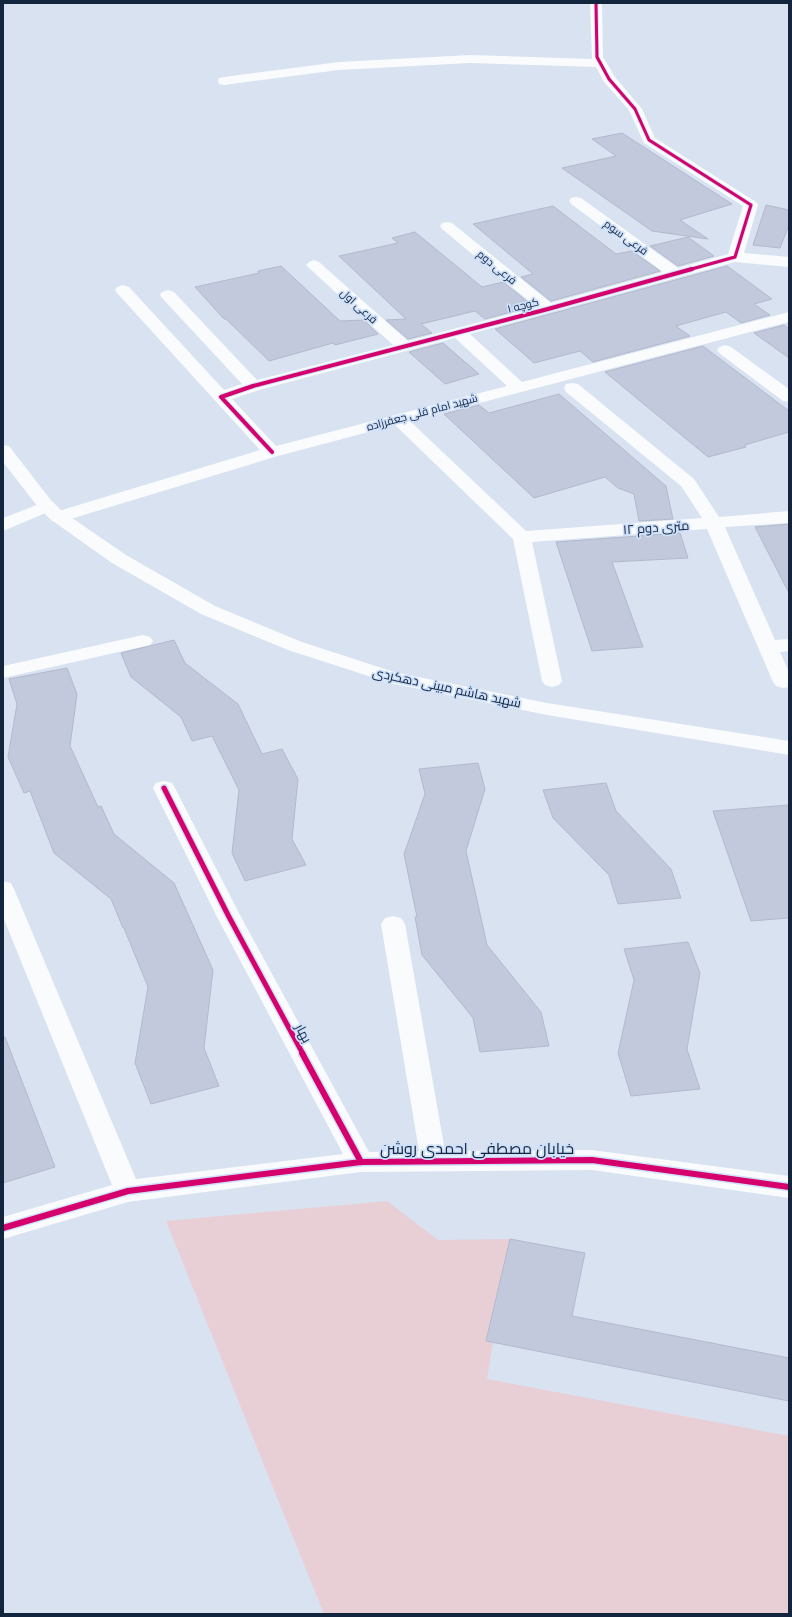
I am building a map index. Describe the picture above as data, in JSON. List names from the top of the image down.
{
  "streets": {
    "street": [
      "فرعی سوم",
      "فرعی دوم",
      "کوچه ۱",
      "فرعی اول",
      "شهید امام قلی جعفرزاده",
      "۱۲ متری دوم",
      "شهید هاشم مبینی دهکردی",
      "بهار",
      "خیابان مصطفی احمدی روشن"
    ]
  },
  "crossings": [
    ["فرعی سوم", "کوچه ۱"],
    ["فرعی دوم", "کوچه ۱"],
    ["کوچه ۱", "فرعی اول"],
    ["شهید امام قلی جعفرزاده", "شهید هاشم مبینی دهکردی"],
    ["بهار", "خیابان مصطفی احمدی روشن"]
  ]
}
